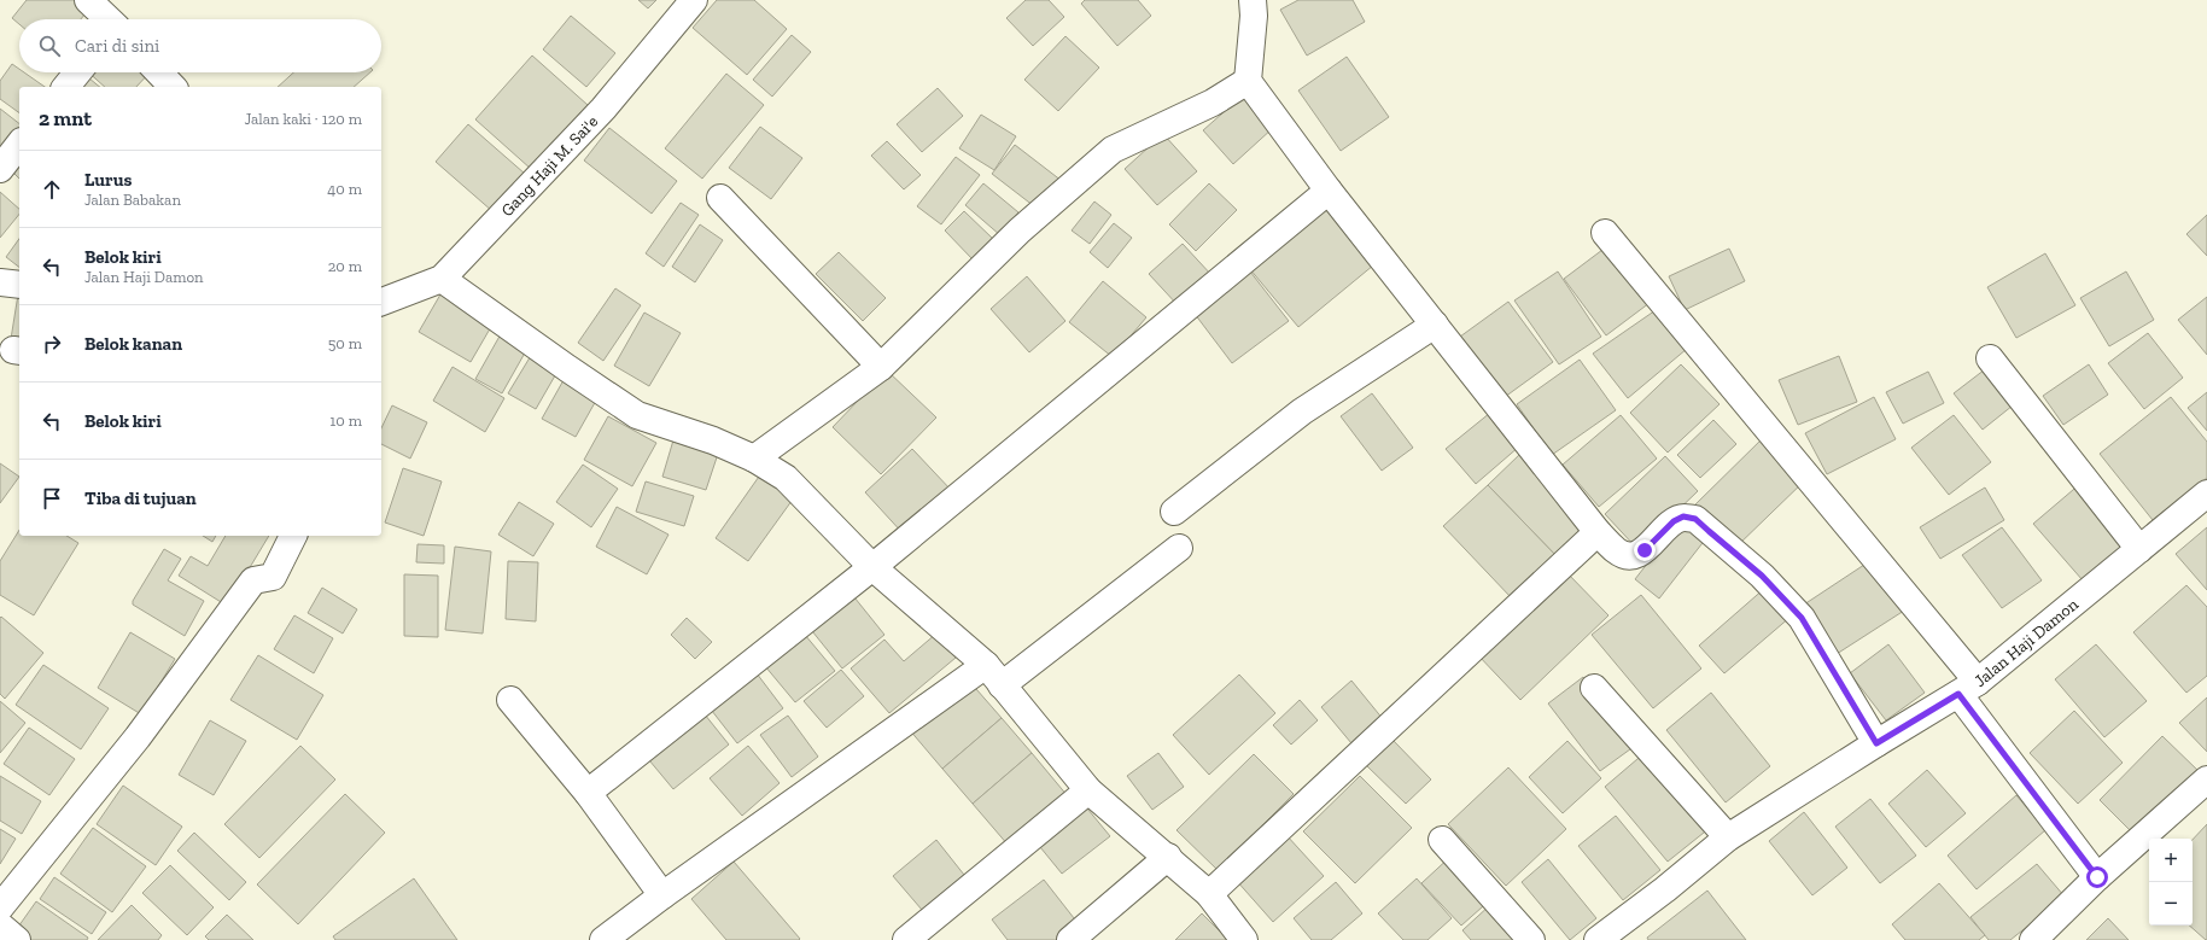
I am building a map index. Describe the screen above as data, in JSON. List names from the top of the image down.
{
  "streets": {
    "street": ["Gang Haji M. Sai'e", "Jalan Haji Damon"]
  },
  "page": {
    "search": "Cari di sini",
    "heading": ["2 mnt", "Jalan kaki · 120 m"],
    "list": [
      ["Lurus", "Jalan Babakan", "40 m"],
      ["Belok kiri", "Jalan Haji Damon", "20 m"],
      ["Belok kanan", "50 m"],
      ["Belok kiri", "10 m"],
      "Tiba di tujuan"
    ],
    "map_buttons": ["+", "−"]
  }
}
